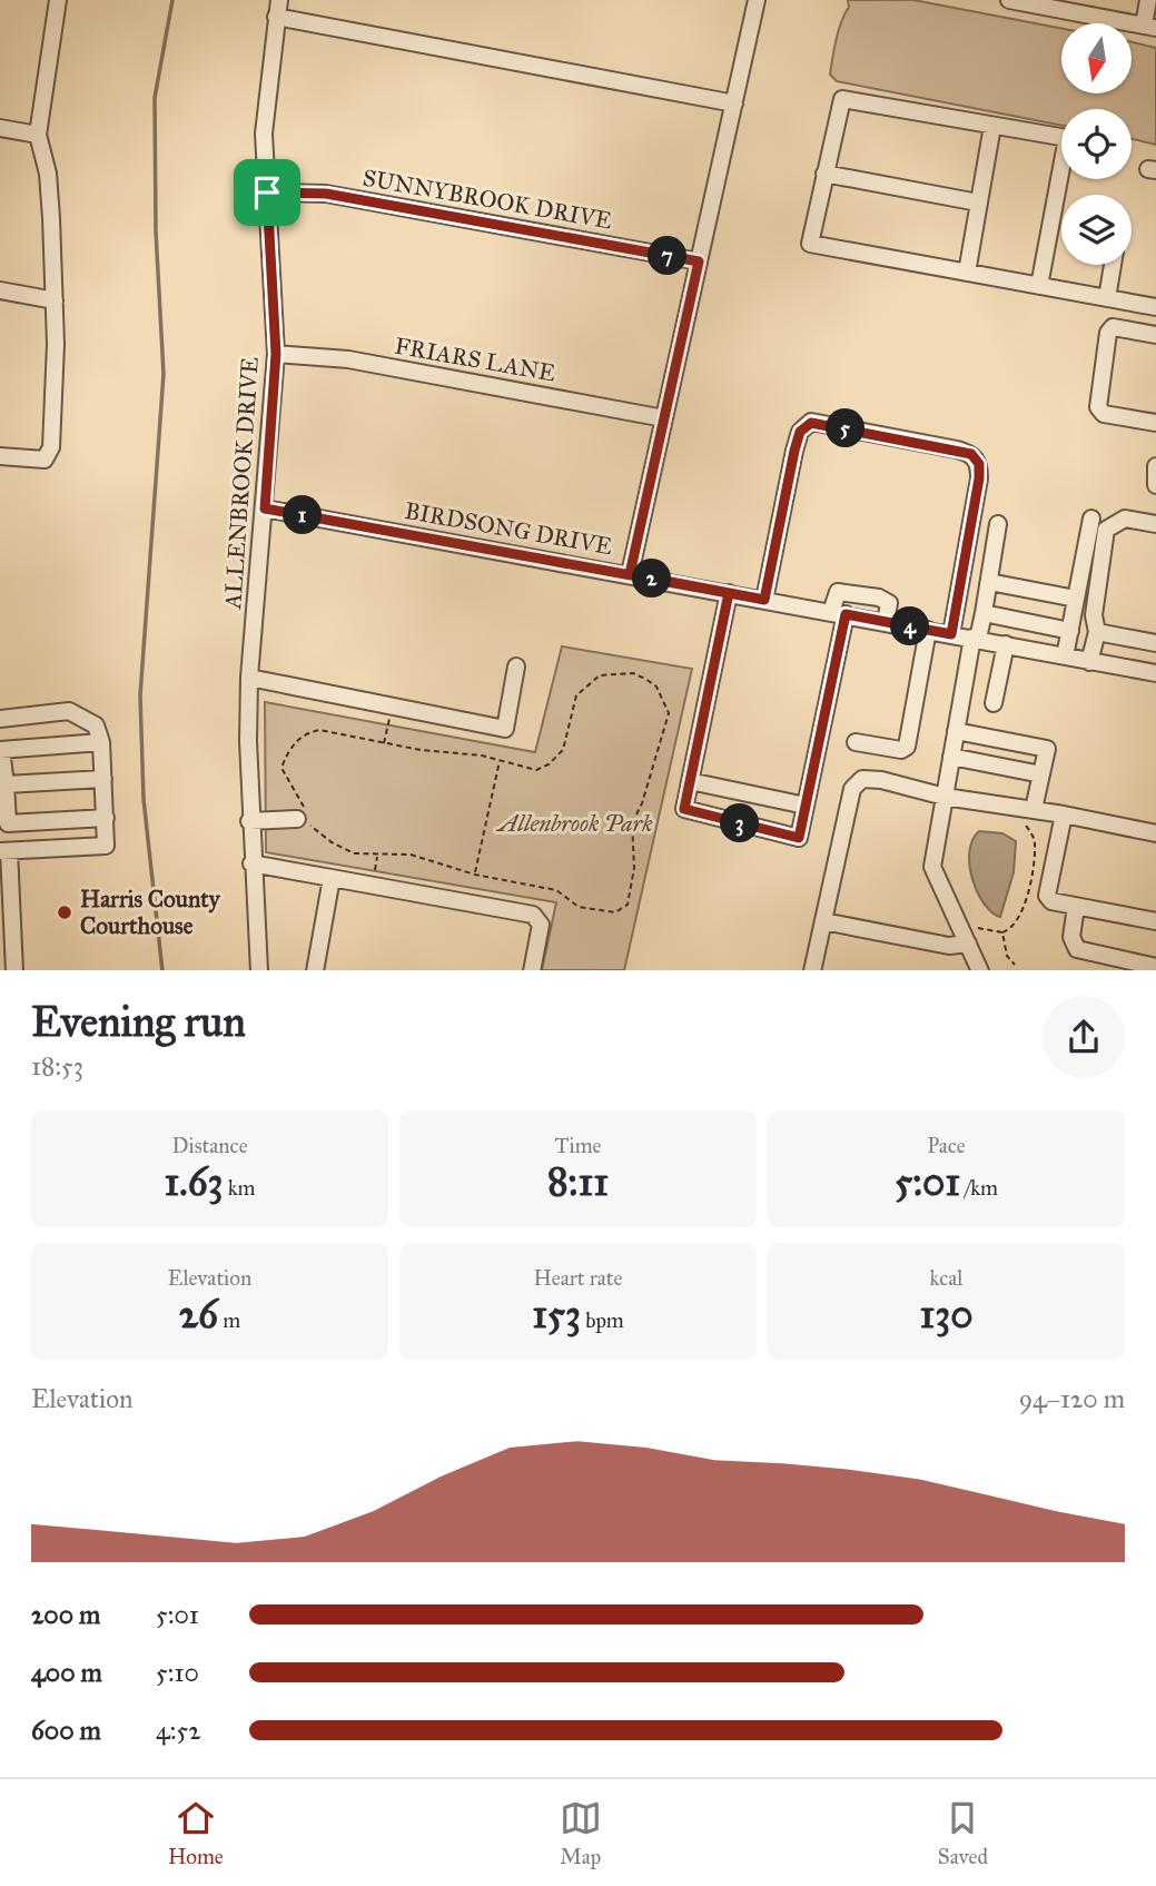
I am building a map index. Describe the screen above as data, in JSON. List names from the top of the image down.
{
  "streets": {
    "street": [
      "SUNNYBROOK DRIVE",
      "FRIARS LANE",
      "ALLENBROOK DRIVE",
      "BIRDSONG DRIVE"
    ]
  },
  "crossings": [
    ["SUNNYBROOK DRIVE", "ALLENBROOK DRIVE"],
    ["FRIARS LANE", "ALLENBROOK DRIVE"],
    ["ALLENBROOK DRIVE", "BIRDSONG DRIVE"]
  ],
  "parks": ["Allenbrook Park"],
  "places": ["Harris County Courthouse"],
  "north": "bottom",
  "page": {
    "pins": [
      "7",
      "5",
      "1",
      "2",
      "4",
      "3"
    ],
    "heading": ["Evening run", "18:53"],
    "stats": [
      ["Distance", "1.63 km"],
      ["Time", "8:11"],
      ["Pace", "5:01 /km"],
      ["Elevation", "26 m"],
      ["Heart rate", "153 bpm"],
      ["kcal", "130"]
    ],
    "chart": ["Elevation", "94–120 m"],
    "list": [
      {
        "name": "200 m",
        "note": "5:01"
      },
      {
        "name": "400 m",
        "note": "5:10"
      },
      {
        "name": "600 m",
        "note": "4:52"
      }
    ],
    "tabs": ["Home", "Map", "Saved"]
  }
}
